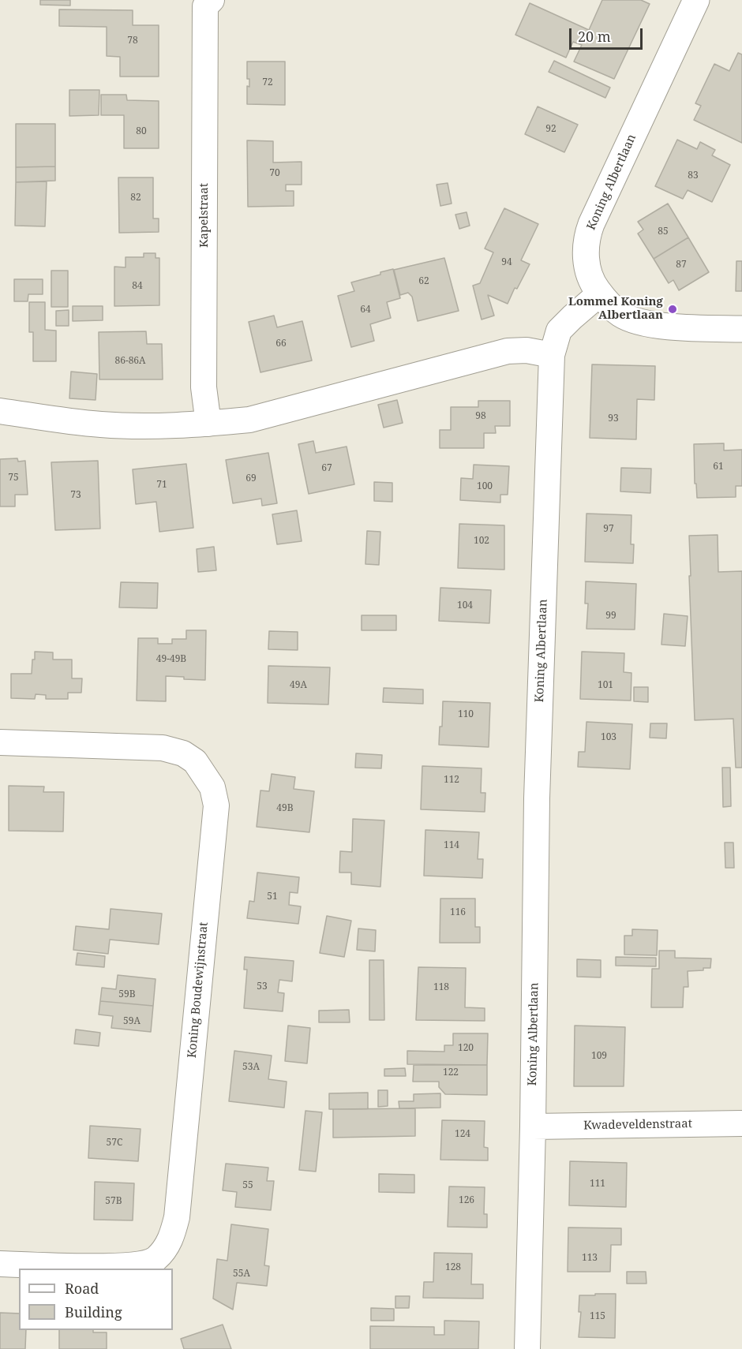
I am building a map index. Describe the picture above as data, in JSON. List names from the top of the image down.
{
  "streets": {
    "main road": ["Koning Albertlaan"],
    "street": ["Kapelstraat", "Koning Boudewijnstraat", "Kwadeveldenstraat"]
  },
  "crossings": [
    ["Koning Albertlaan", "Kwadeveldenstraat"]
  ],
  "places": ["Lommel Koning Albertlaan"],
  "house_numbers": [
    "78",
    "72",
    "92",
    "80",
    "70",
    "83",
    "82",
    "85",
    "94",
    "87",
    "62",
    "84",
    "64",
    "66",
    "86-86A",
    "98",
    "93",
    "61",
    "67",
    "75",
    "69",
    "71",
    "100",
    "73",
    "97",
    "102",
    "104",
    "99",
    "49-49B",
    "49A",
    "101",
    "110",
    "103",
    "112",
    "49B",
    "114",
    "51",
    "116",
    "53",
    "118",
    "59B",
    "59A",
    "120",
    "109",
    "53A",
    "122",
    "124",
    "57C",
    "111",
    "55",
    "126",
    "57B",
    "113",
    "128",
    "55A",
    "115"
  ],
  "legend": ["Road", "Building"],
  "scale_bar": "20 m"
}
